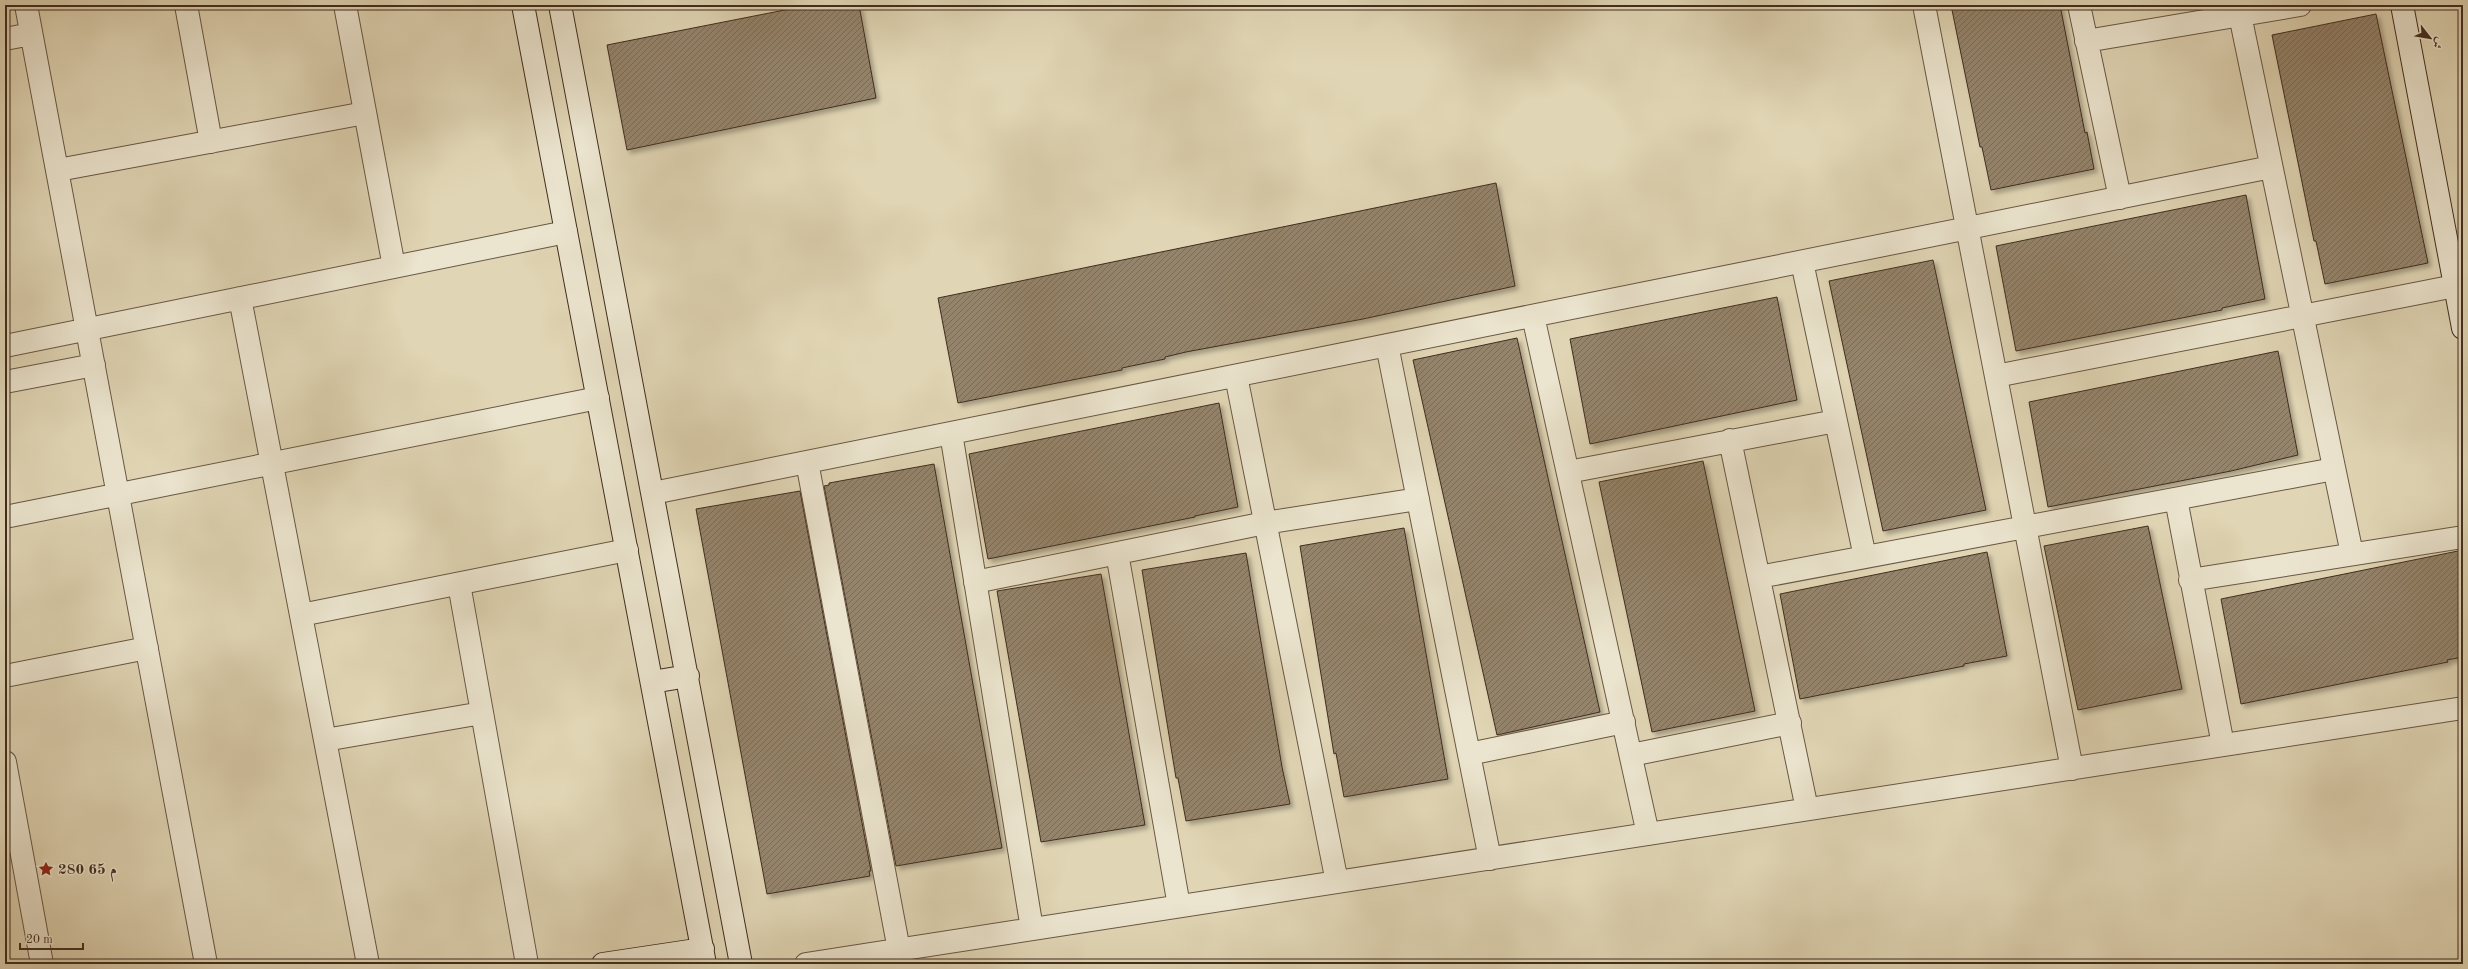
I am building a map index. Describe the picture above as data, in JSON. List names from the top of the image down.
{
  "places": {
    "place": ["280 م 65"]
  },
  "scale_bar": "20 m",
  "north": "bottom right"
}
